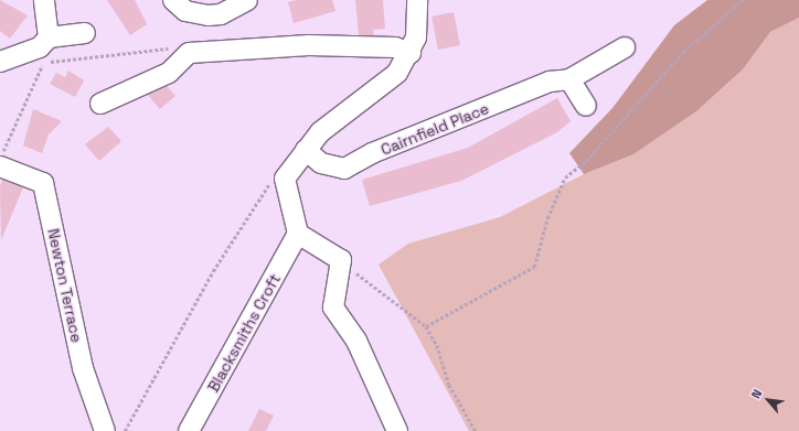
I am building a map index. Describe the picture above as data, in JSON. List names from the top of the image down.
{
  "streets": {
    "street": ["Cairnfield Place", "Newton Terrace", "Blacksmiths Croft"]
  },
  "north": "top left"
}
